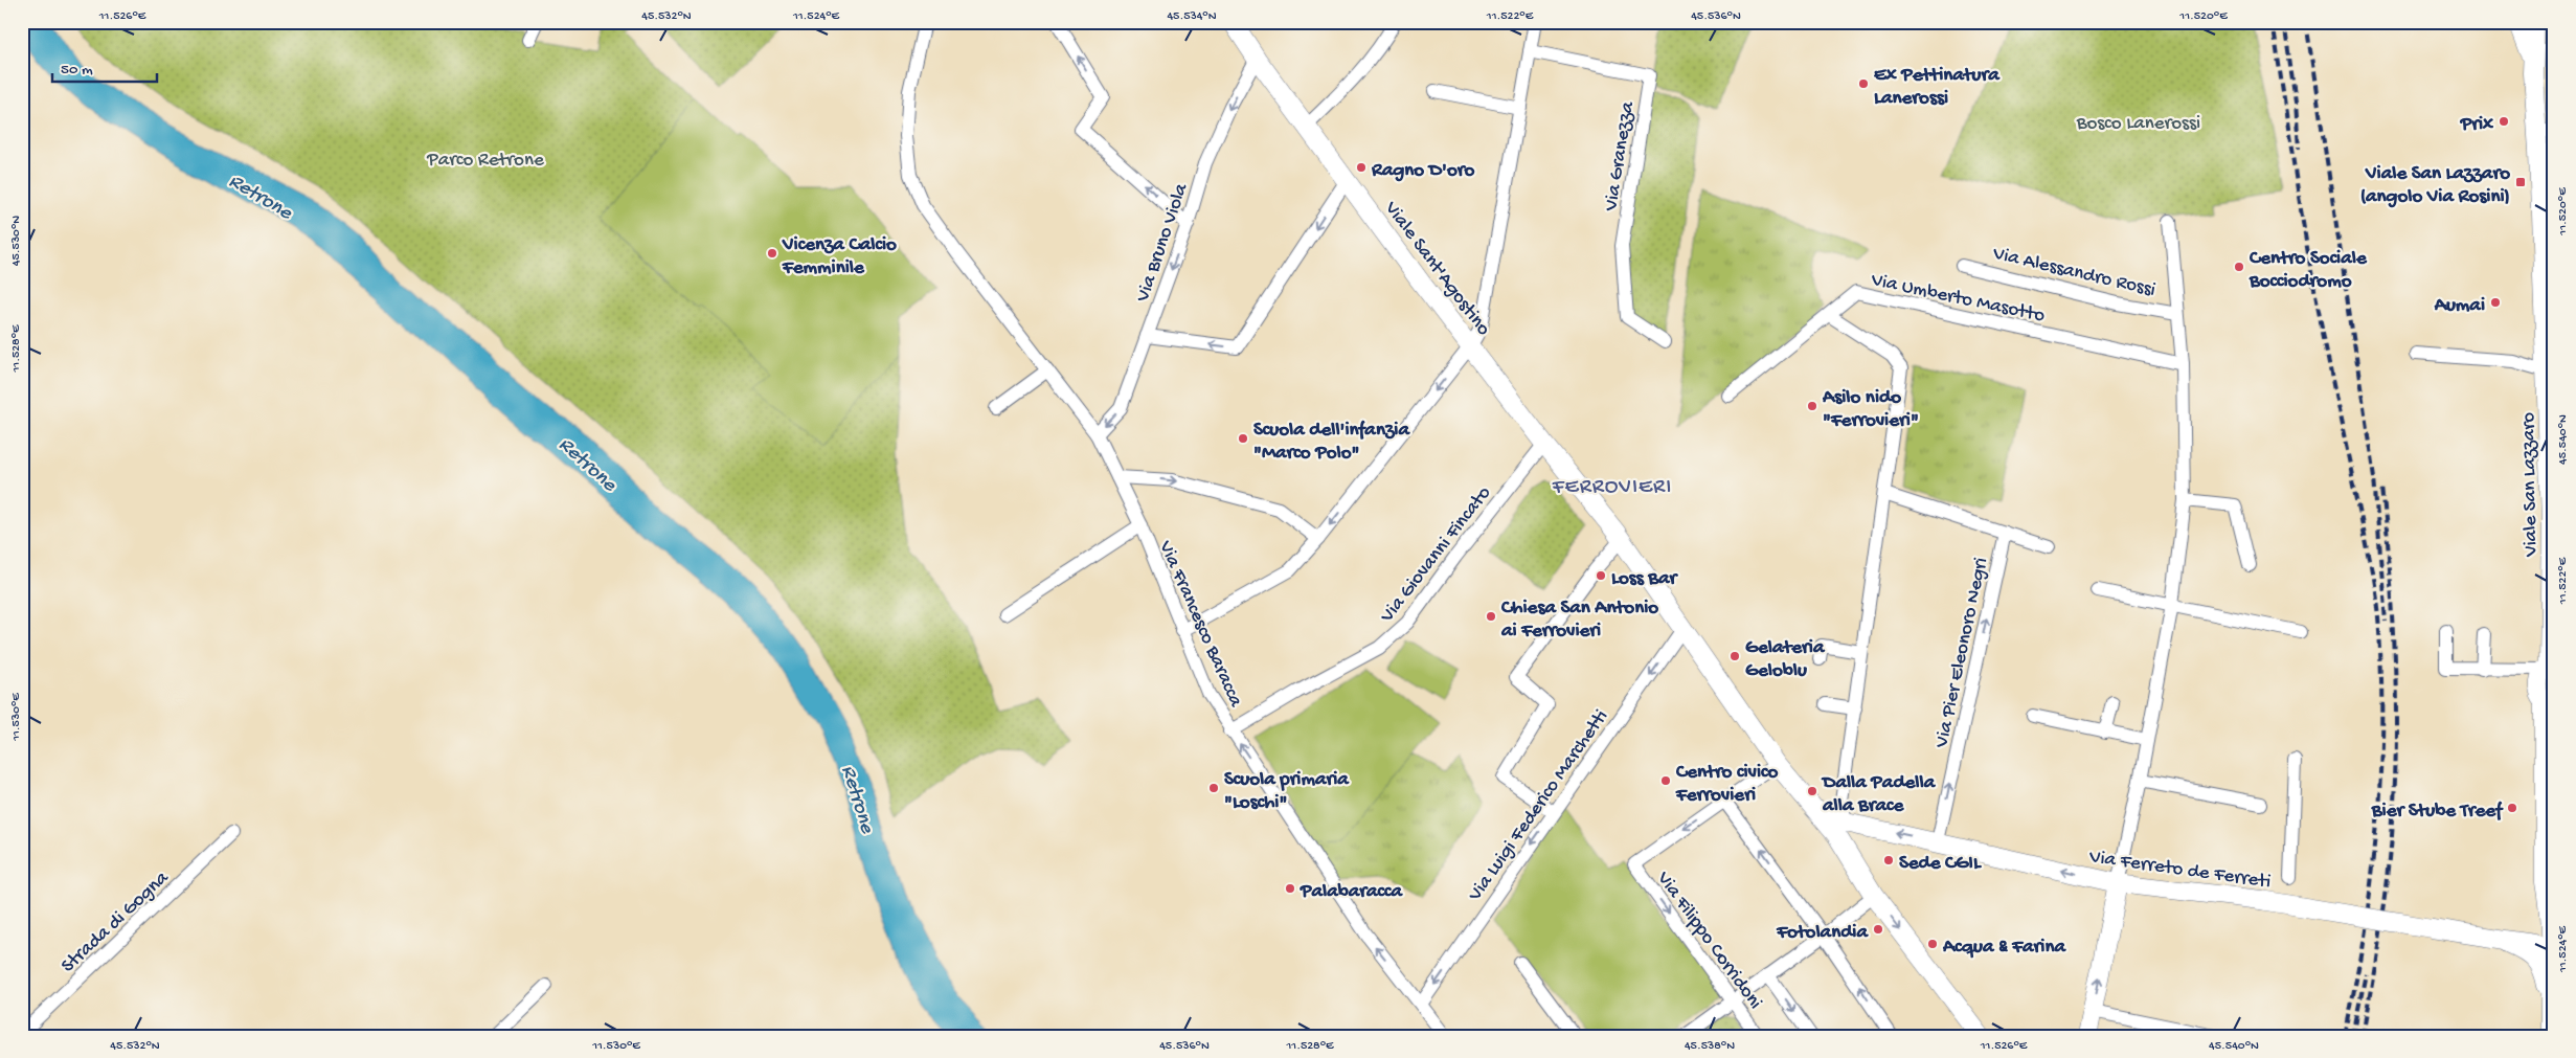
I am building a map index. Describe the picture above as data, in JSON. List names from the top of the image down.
{
  "streets": {
    "main road": [
      "Viale Sant'Agostino",
      "Via Alessandro Rossi",
      "Viale San Lazzaro",
      "Via Ferreto de Ferreti"
    ],
    "street": [
      "Via Granezza",
      "Via Bruno Viola",
      "Via Umberto Masotto",
      "Via Giovanni Fincato",
      "Via Francesco Baracca",
      "Via Pier Eleonoro Negri",
      "Via Luigi Federico Marchetti",
      "Strada di Gogna",
      "Via Filippo Corridoni"
    ]
  },
  "crossings": [
    ["Via Bruno Viola", "Viale Sant'Agostino"],
    ["Via Bruno Viola", "Via Francesco Baracca"],
    ["Viale Sant'Agostino", "Via Giovanni Fincato"],
    ["Viale Sant'Agostino", "Via Luigi Federico Marchetti"],
    ["Viale Sant'Agostino", "Via Ferreto de Ferreti"],
    ["Via Alessandro Rossi", "Via Umberto Masotto"],
    ["Via Alessandro Rossi", "Via Ferreto de Ferreti"],
    ["Viale San Lazzaro", "Via Ferreto de Ferreti"],
    ["Via Giovanni Fincato", "Via Francesco Baracca"],
    ["Via Francesco Baracca", "Via Luigi Federico Marchetti"],
    ["Via Pier Eleonoro Negri", "Via Ferreto de Ferreti"]
  ],
  "one_way": ["Via Bruno Viola", "Via Luigi Federico Marchetti"],
  "districts": ["FERROVIERI"],
  "water": ["Retrone"],
  "parks": ["Bosco Lanerossi", "Parco Retrone"],
  "places": {
    "other": [
      "Ex Pettinatura Lanerossi",
      "Prix",
      "Ragno D'oro",
      "Vicenza Calcio Femminile",
      "Centro Sociale Bocciodromo",
      "Aumai",
      "Asilo nido \"Ferrovieri\"",
      "Scuola dell'infanzia \"Marco Polo\"",
      "Loss Bar",
      "Chiesa San Antonio ai Ferrovieri",
      "Gelateria Geloblu",
      "Centro civico Ferrovieri",
      "Scuola primaria \"Loschi\"",
      "Dalla Padella alla Brace",
      "Bier Stube Treef",
      "Sede CGIL",
      "Palabaracca",
      "Fotolandia",
      "Acqua & Farina"
    ],
    "transit": ["Viale San Lazzaro (angolo Via Rosini)"]
  },
  "scale_bar": "50 m",
  "coordinates": [
    "11.526°E",
    "45.532°N",
    "11.524°E",
    "45.534°N",
    "11.522°E",
    "45.536°N",
    "11.520°E",
    "45.530°N",
    "11.528°E",
    "45.540°N",
    "11.530°E",
    "45.538°N"
  ]
}
